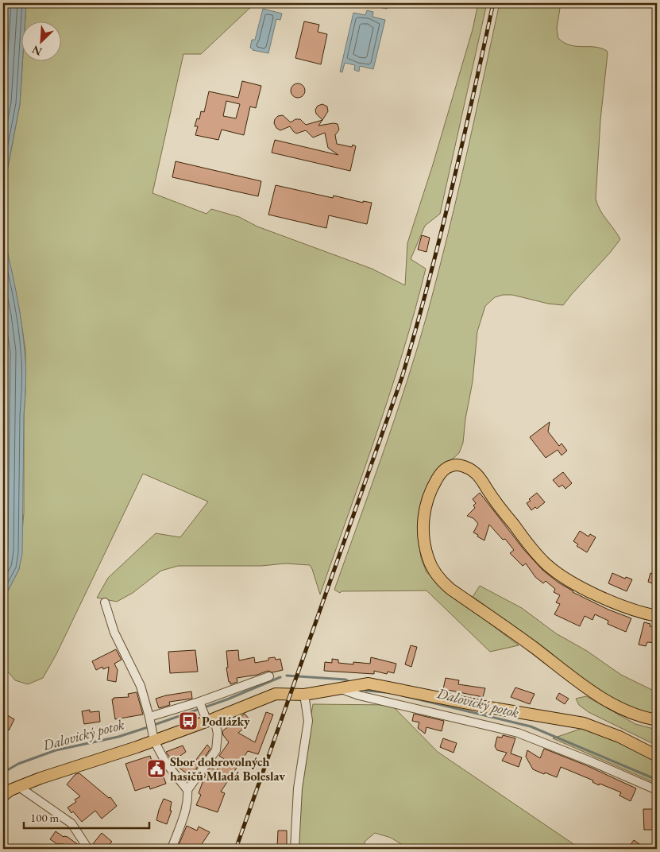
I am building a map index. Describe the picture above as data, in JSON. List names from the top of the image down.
{
  "water": ["Dalovický potok"],
  "places": {
    "bus stop": ["Podlázky"],
    "public building": ["Sbor dobrovolných hasičů Mladá Boleslav"]
  },
  "scale_bar": "100 m",
  "north": "bottom left"
}
